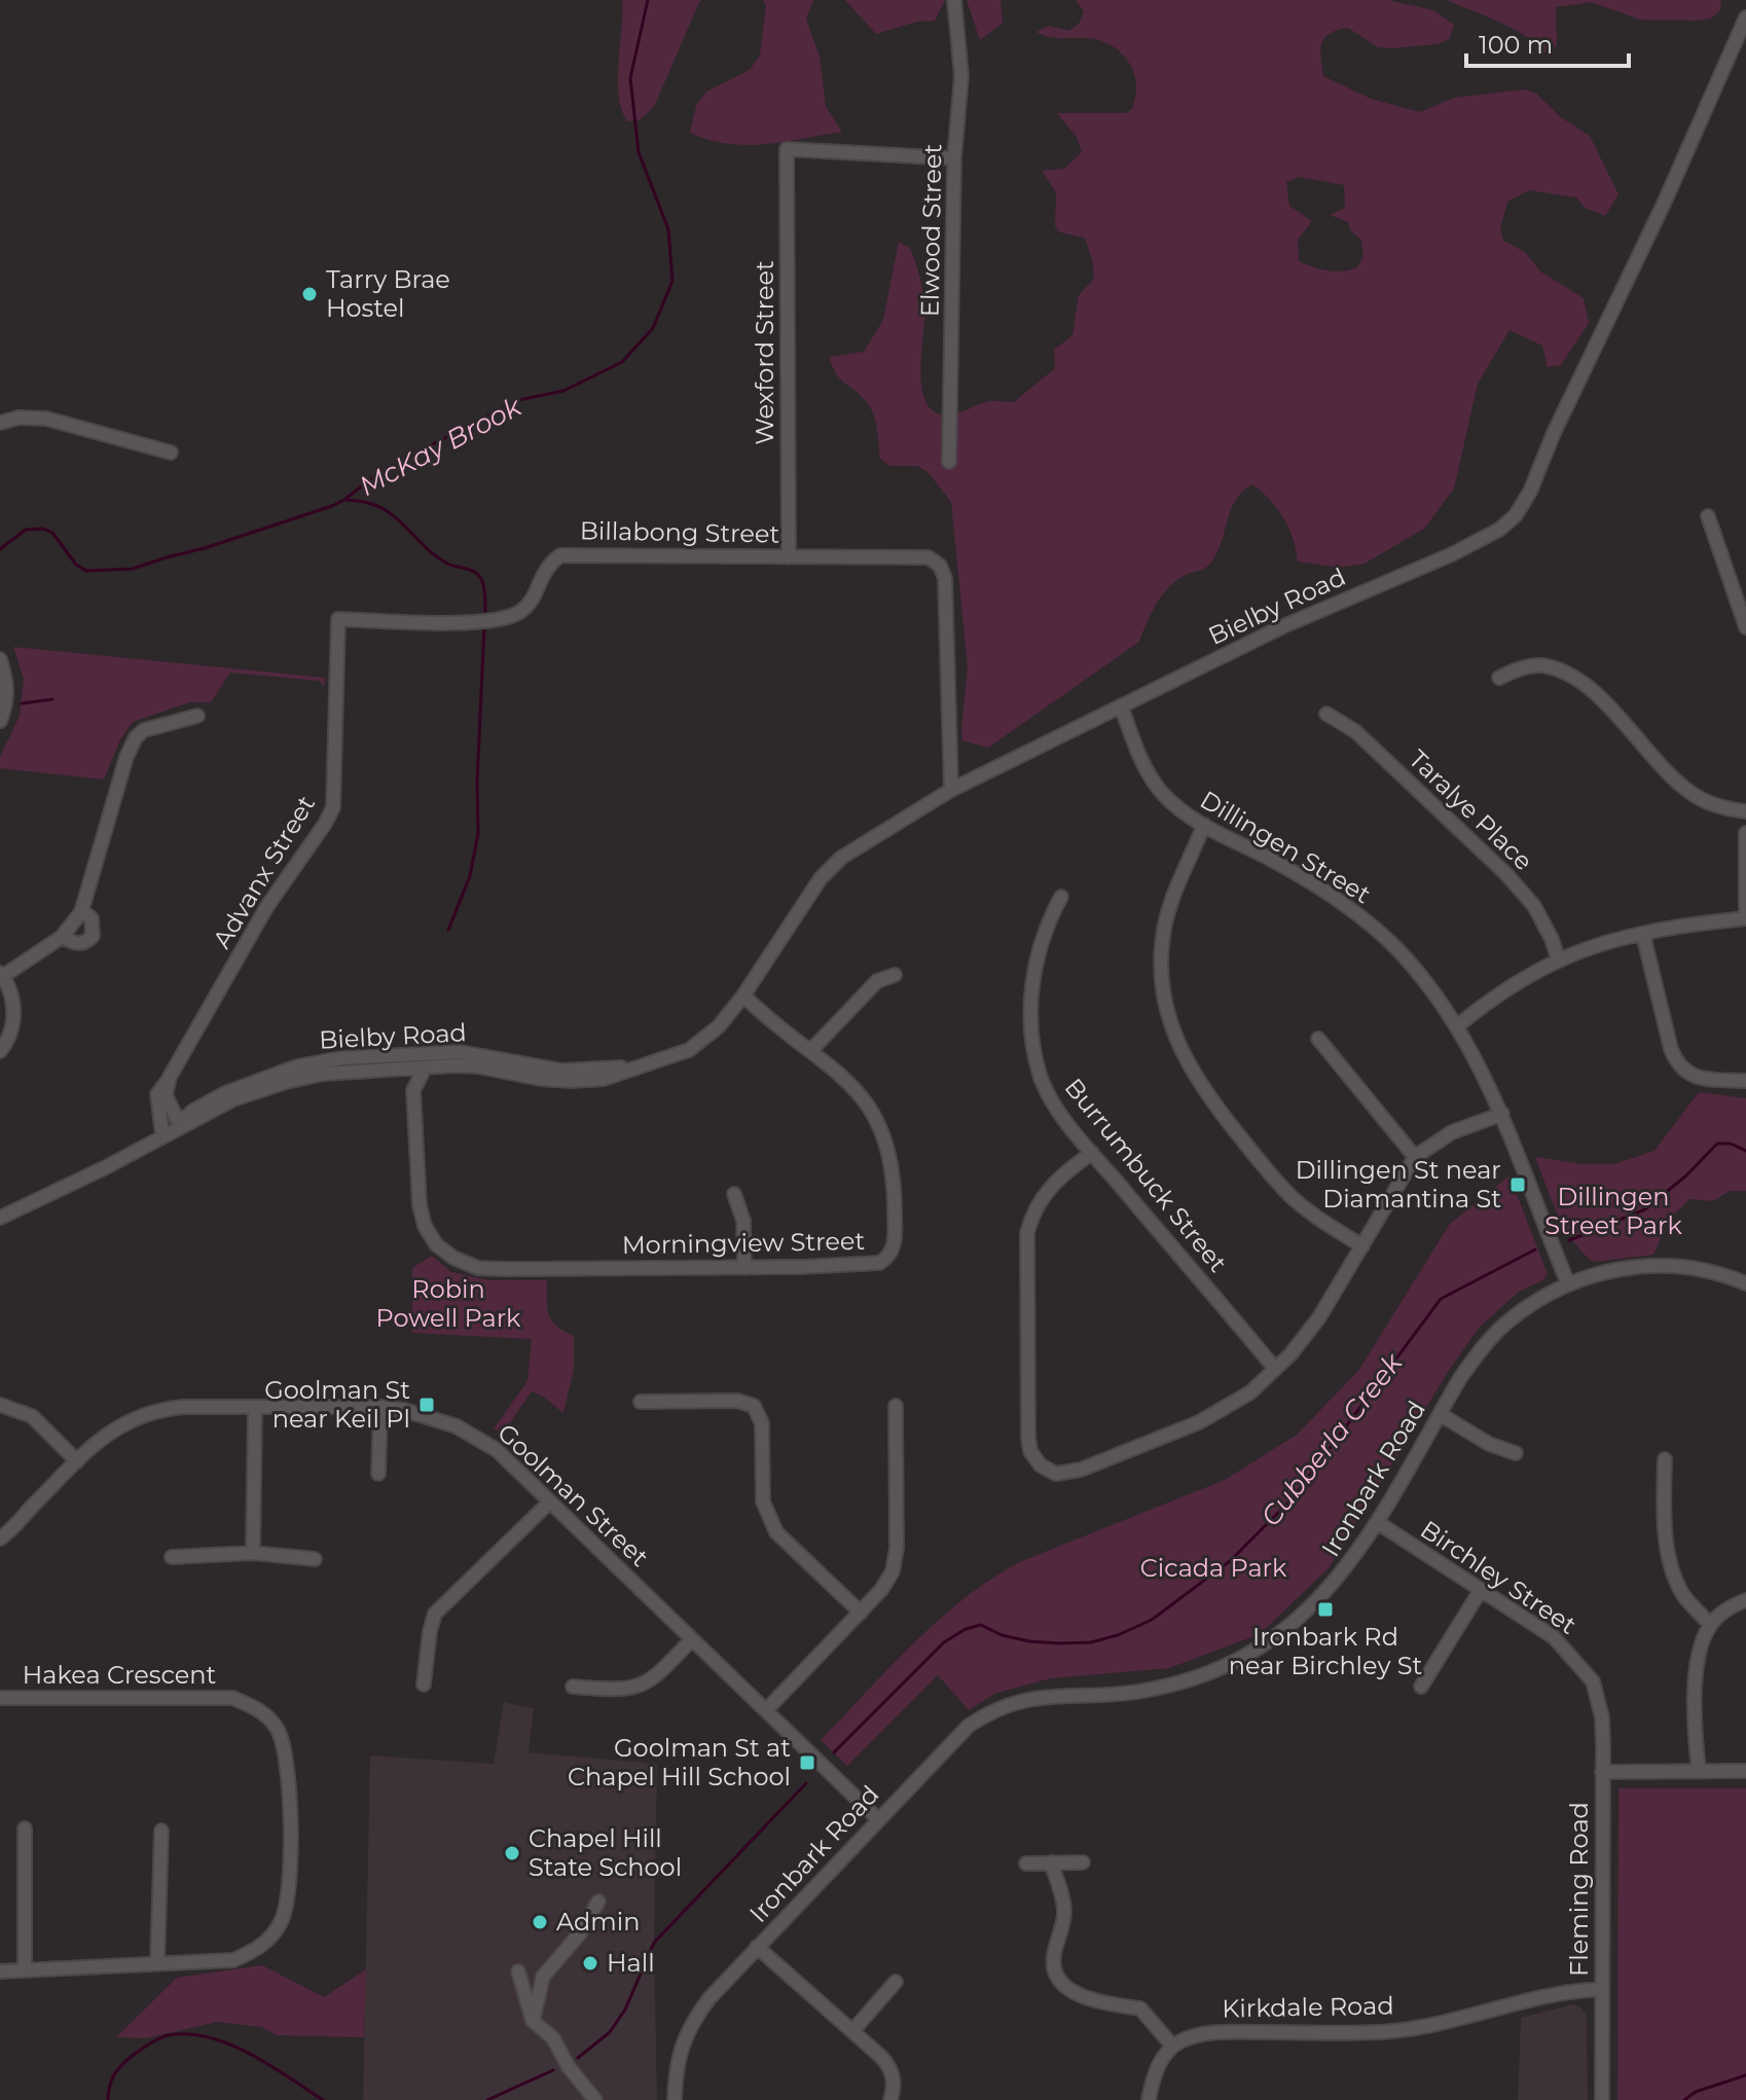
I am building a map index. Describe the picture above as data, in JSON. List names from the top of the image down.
{
  "streets": {
    "street": [
      "Elwood Street",
      "Wexford Street",
      "Billabong Street",
      "Bielby Road",
      "Taralye Place",
      "Dillingen Street",
      "Advanx Street",
      "Burrumbuck Street",
      "Morningview Street",
      "Ironbark Road",
      "Goolman Street",
      "Birchley Street",
      "Hakea Crescent",
      "Fleming Road",
      "Kirkdale Road"
    ]
  },
  "crossings": [
    ["Elwood Street", "Wexford Street"],
    ["Wexford Street", "Billabong Street"],
    ["Billabong Street", "Bielby Road"],
    ["Billabong Street", "Advanx Street"],
    ["Bielby Road", "Dillingen Street"],
    ["Bielby Road", "Advanx Street"],
    ["Bielby Road", "Morningview Street"],
    ["Dillingen Street", "Ironbark Road"],
    ["Ironbark Road", "Goolman Street"],
    ["Ironbark Road", "Birchley Street"],
    ["Birchley Street", "Fleming Road"],
    ["Fleming Road", "Kirkdale Road"]
  ],
  "water": ["McKay Brook", "Cubberla Creek"],
  "parks": ["Dillingen Street Park", "Robin Powell Park", "Cicada Park"],
  "places": {
    "other": [
      "Tarry Brae Hostel",
      "Chapel Hill State School",
      "Admin",
      "Hall"
    ],
    "transit": [
      "Dillingen St near Diamantina St",
      "Goolman St near Keil Pl",
      "Ironbark Rd near Birchley St",
      "Goolman St at Chapel Hill School"
    ]
  },
  "scale_bar": "100 m"
}
